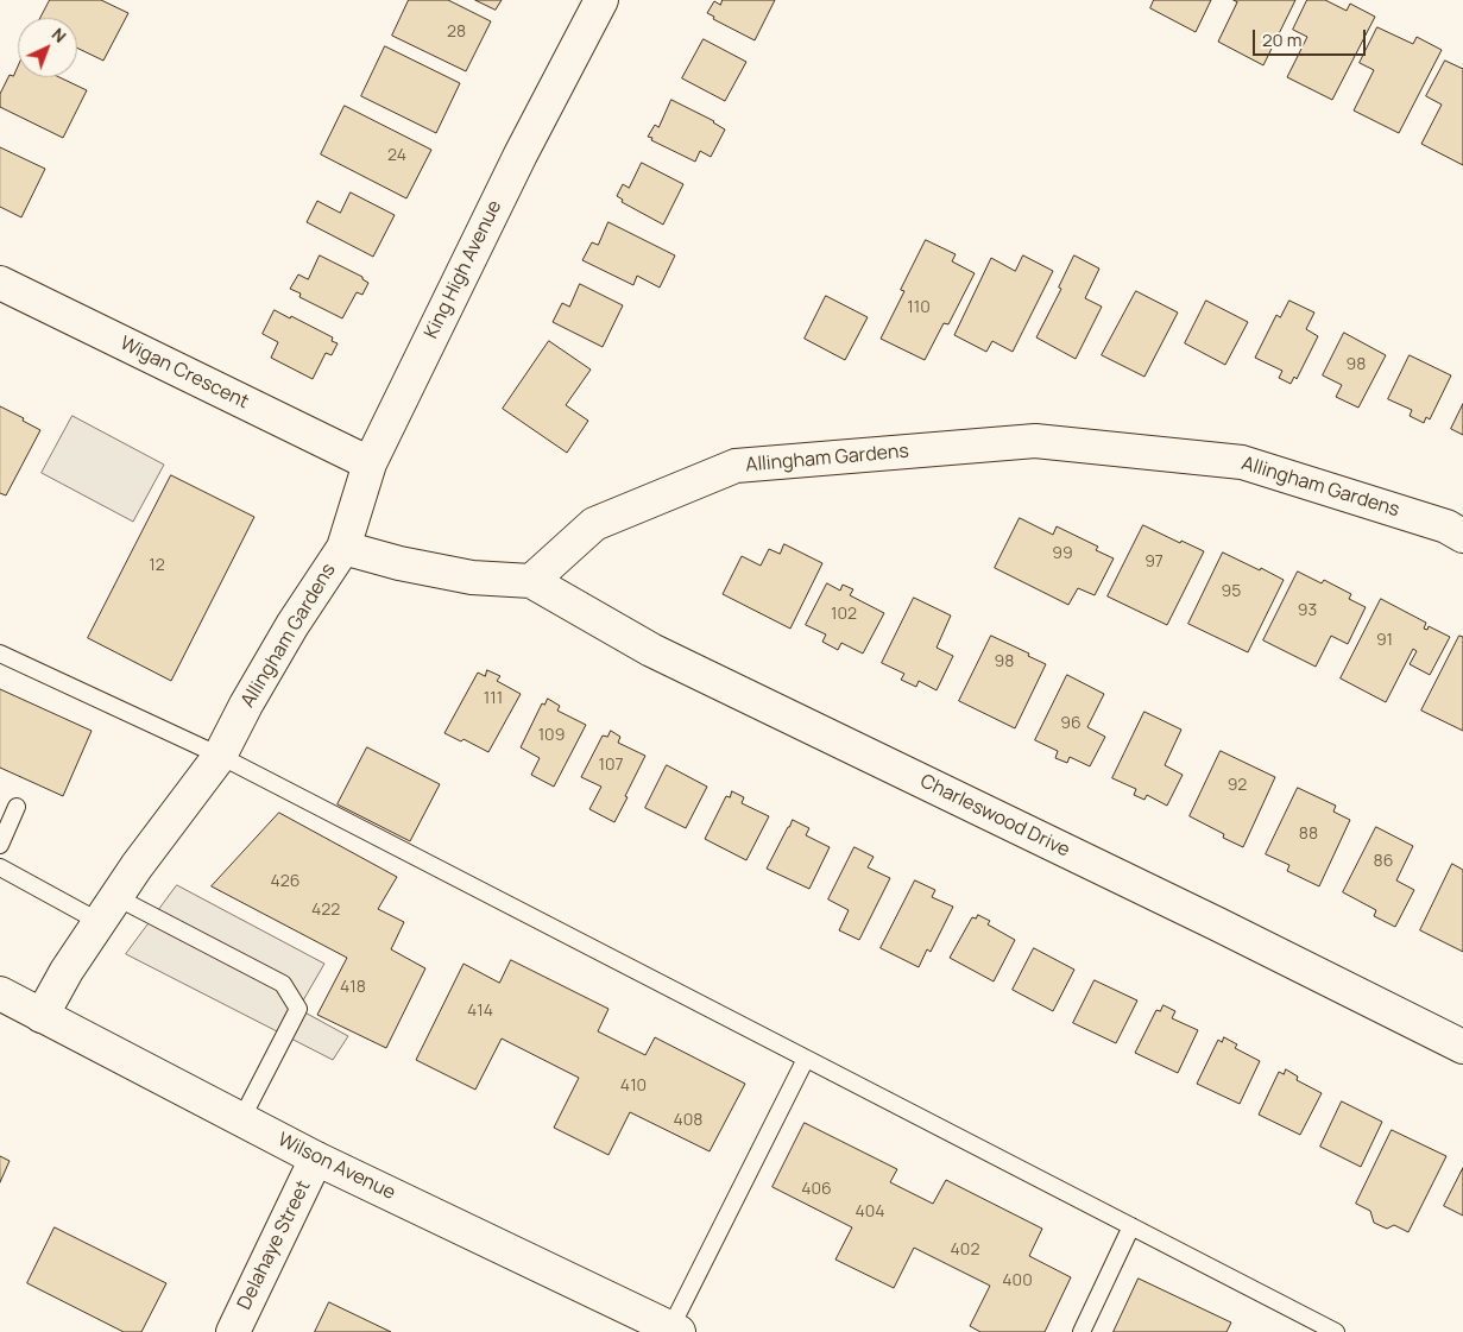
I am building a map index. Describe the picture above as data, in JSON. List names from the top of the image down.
{
  "streets": {
    "street": [
      "King High Avenue",
      "Wigan Crescent",
      "Allingham Gardens",
      "Charleswood Drive",
      "Wilson Avenue",
      "Delahaye Street"
    ]
  },
  "crossings": [
    ["King High Avenue", "Wigan Crescent"],
    ["King High Avenue", "Allingham Gardens"],
    ["Allingham Gardens", "Charleswood Drive"],
    ["Allingham Gardens", "Wilson Avenue"],
    ["Wilson Avenue", "Delahaye Street"]
  ],
  "house_numbers": [
    "28",
    "24",
    "110",
    "98",
    "99",
    "97",
    "12",
    "95",
    "93",
    "102",
    "91",
    "98",
    "111",
    "96",
    "109",
    "107",
    "92",
    "88",
    "86",
    "426",
    "422",
    "418",
    "414",
    "410",
    "408",
    "406",
    "404",
    "402",
    "400"
  ],
  "scale_bar": "20 m",
  "north": "top right"
}
